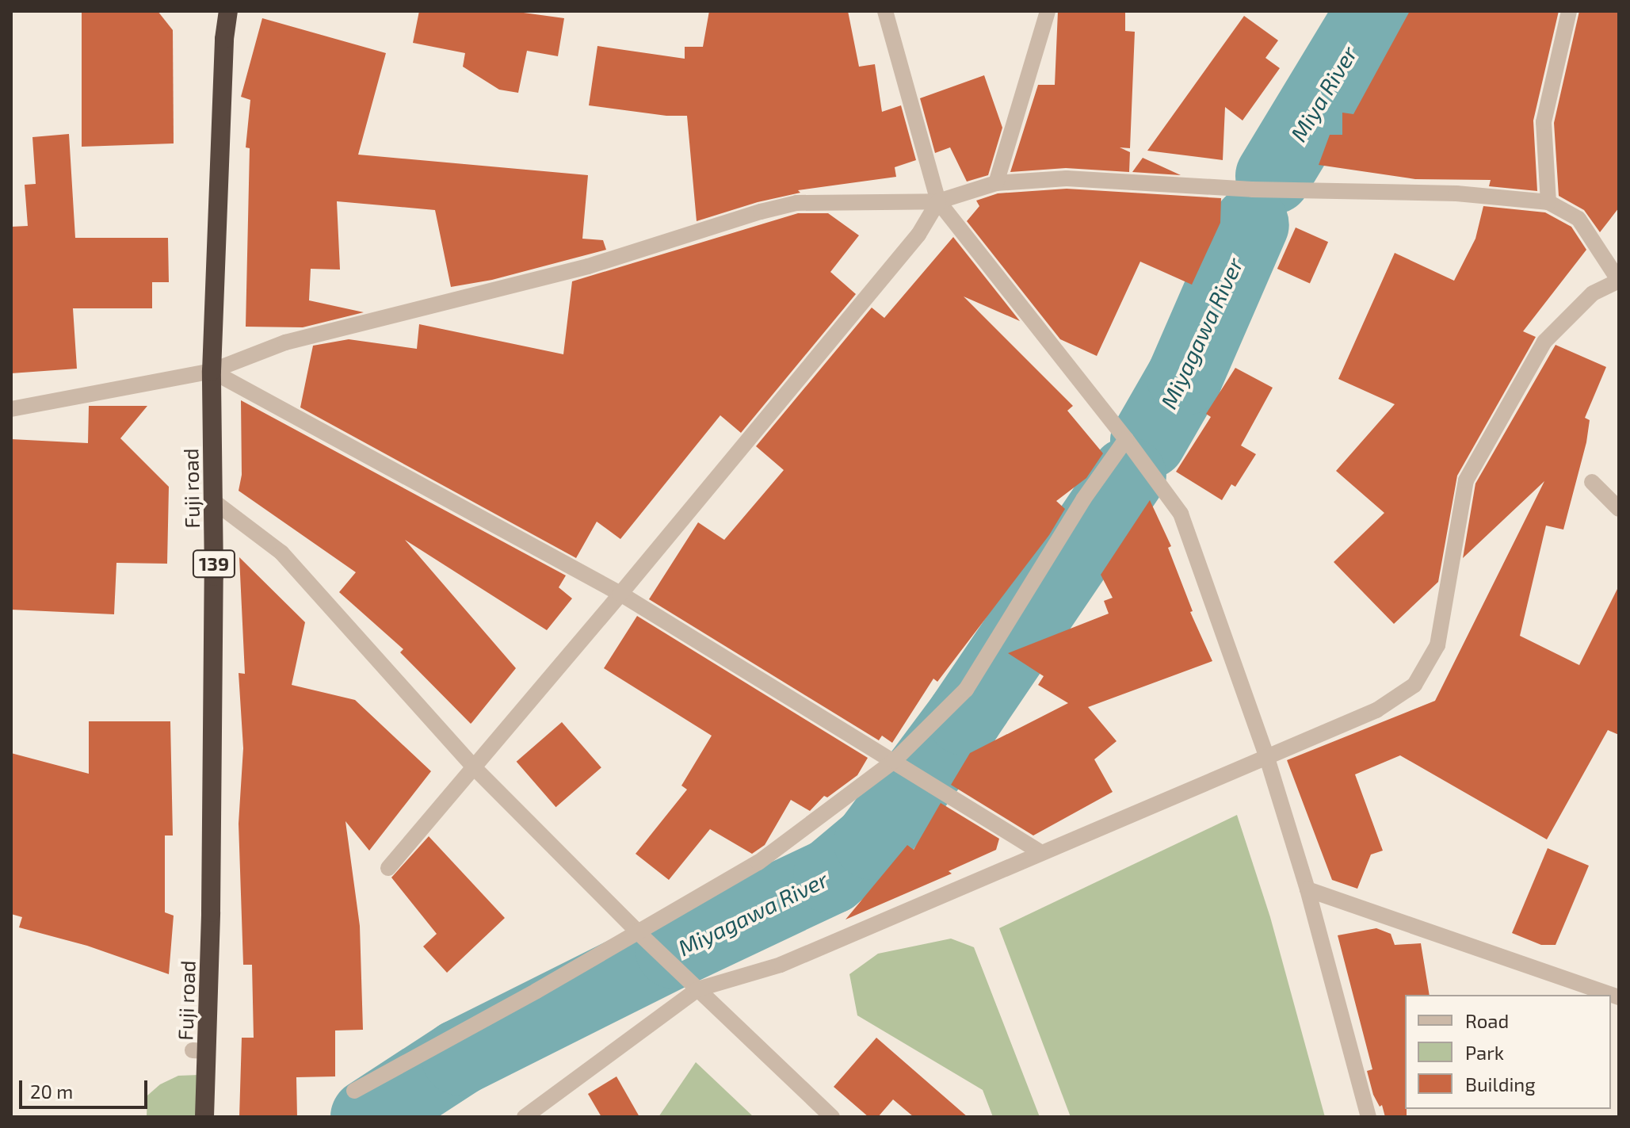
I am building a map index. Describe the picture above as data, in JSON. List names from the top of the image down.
{
  "streets": {
    "highway": ["Fuji road", "139"]
  },
  "water": ["Miya River", "Miyagawa River"],
  "legend": ["Road", "Park", "Building"],
  "scale_bar": "20 m"
}
